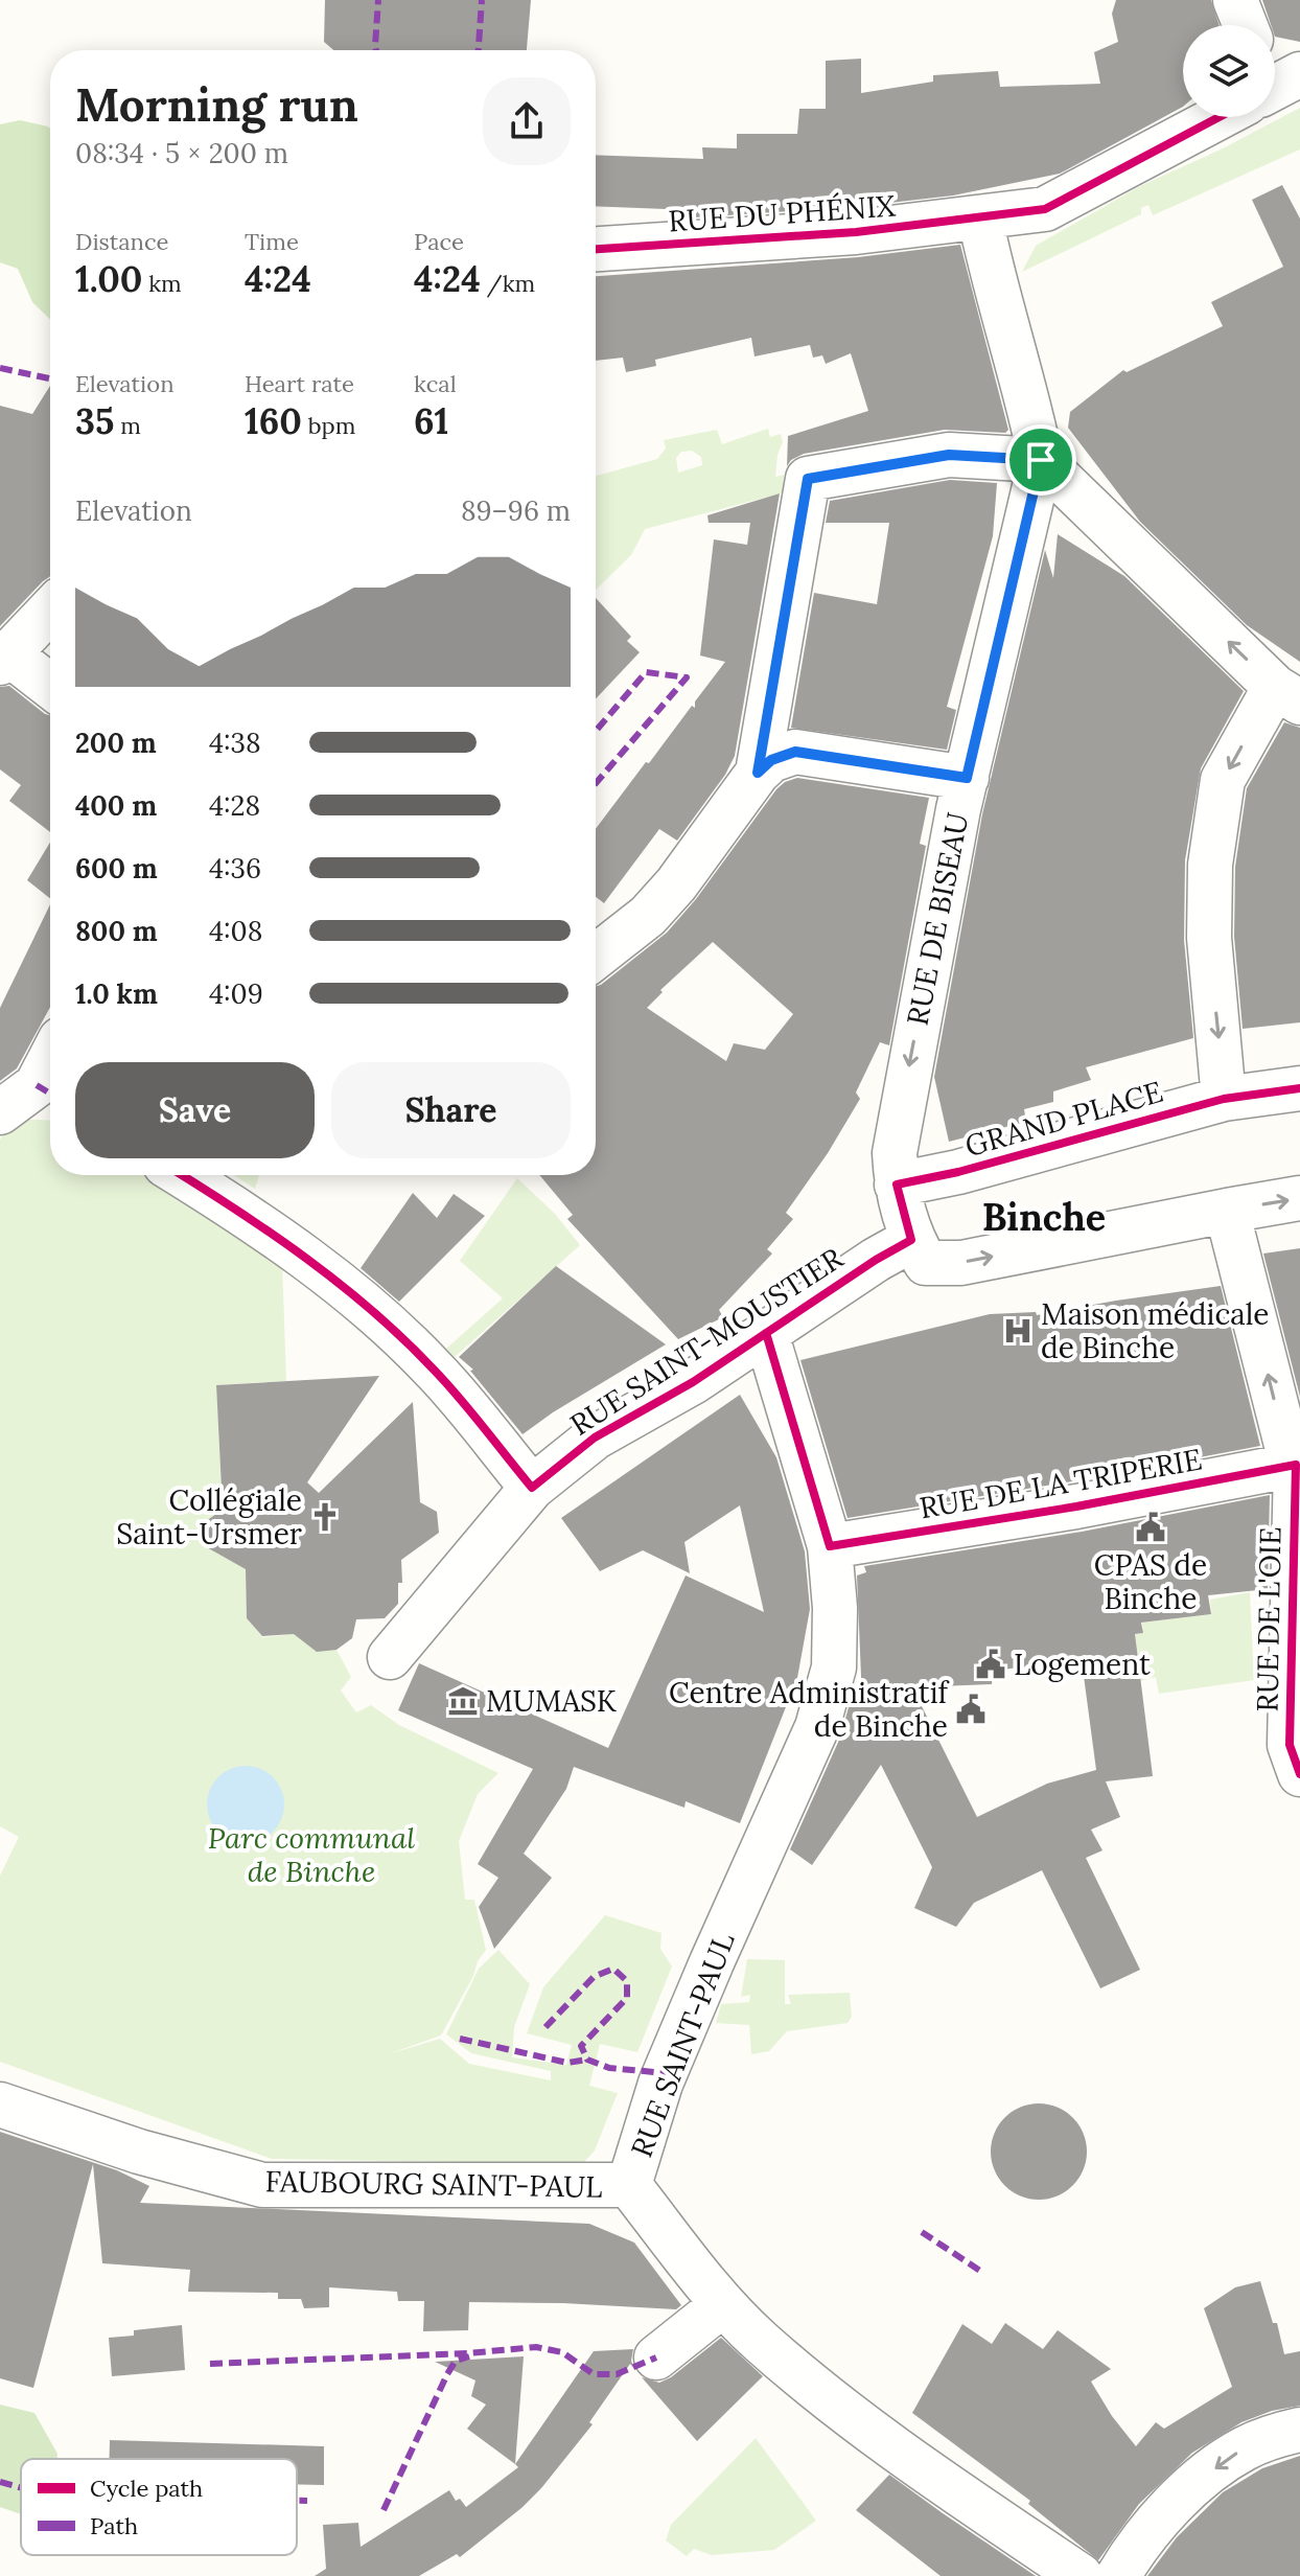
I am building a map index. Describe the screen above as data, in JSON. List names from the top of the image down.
{
  "streets": {
    "street": [
      "RUE DU PHÉNIX",
      "RUE DE BISEAU",
      "GRAND PLACE",
      "RUE SAINT-MOUSTIER",
      "RUE DE LA TRIPERIE",
      "RUE DE L'OIE",
      "RUE SAINT-PAUL",
      "FAUBOURG SAINT-PAUL"
    ]
  },
  "crossings": [
    ["RUE DE BISEAU", "GRAND PLACE"],
    ["RUE SAINT-MOUSTIER", "RUE SAINT-PAUL"],
    ["RUE DE LA TRIPERIE", "RUE DE L'OIE"],
    ["RUE DE LA TRIPERIE", "RUE SAINT-PAUL"],
    ["RUE SAINT-PAUL", "FAUBOURG SAINT-PAUL"]
  ],
  "districts": ["Binche"],
  "parks": ["Parc communal de Binche"],
  "places": {
    "hospital": ["Maison médicale de Binche"],
    "church": ["Collégiale Saint-Ursmer"],
    "public building": ["CPAS de Binche", "Logement", "Centre Administratif de Binche"],
    "museum": ["MUMASK"]
  },
  "legend": ["Cycle path", "Path"],
  "page": {
    "heading": ["Morning run", "08:34 · 5 × 200 m"],
    "stats": [
      ["Distance", "1.00 km"],
      ["Time", "4:24"],
      ["Pace", "4:24 /km"],
      ["Elevation", "35 m"],
      ["Heart rate", "160 bpm"],
      ["kcal", "61"]
    ],
    "chart": ["Elevation", "89–96 m"],
    "list": [
      {
        "name": "200 m",
        "note": "4:38"
      },
      {
        "name": "400 m",
        "note": "4:28"
      },
      {
        "name": "600 m",
        "note": "4:36"
      },
      {
        "name": "800 m",
        "note": "4:08"
      },
      {
        "name": "1.0 km",
        "note": "4:09"
      }
    ],
    "buttons": ["Save", "Share"]
  }
}
